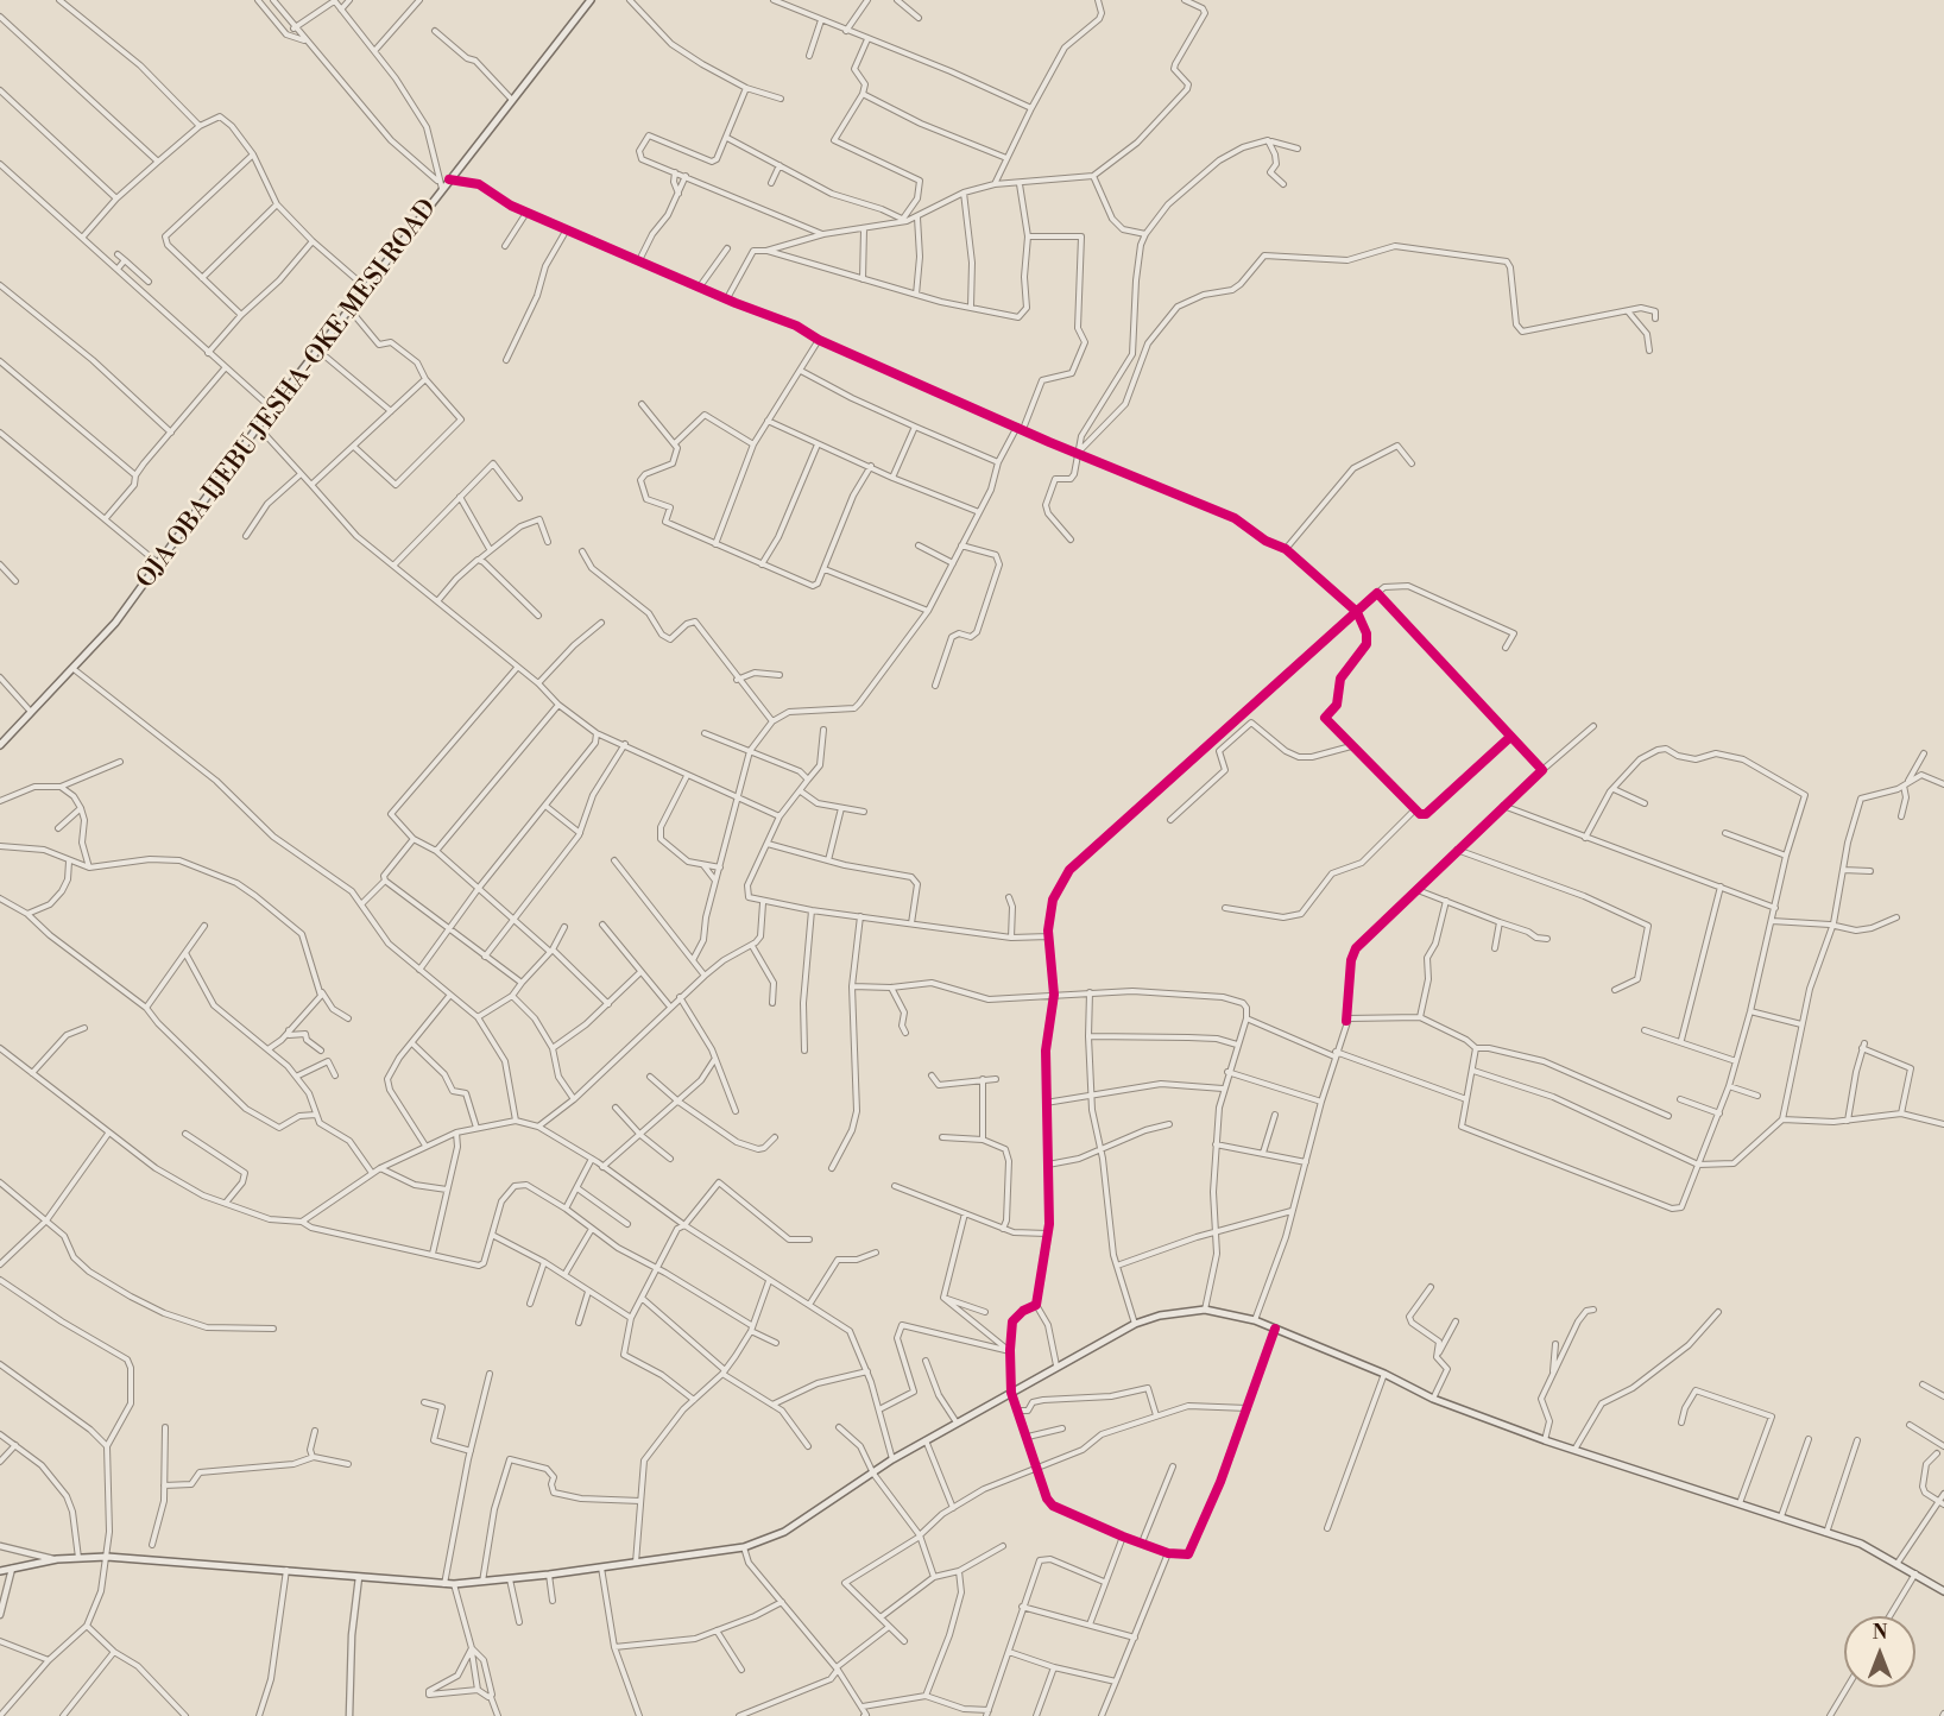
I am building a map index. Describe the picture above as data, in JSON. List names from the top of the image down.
{
  "streets": {
    "main road": ["OJA OBA IJEBU JESHA-OKE MESI ROAD"]
  },
  "north": "top"
}
